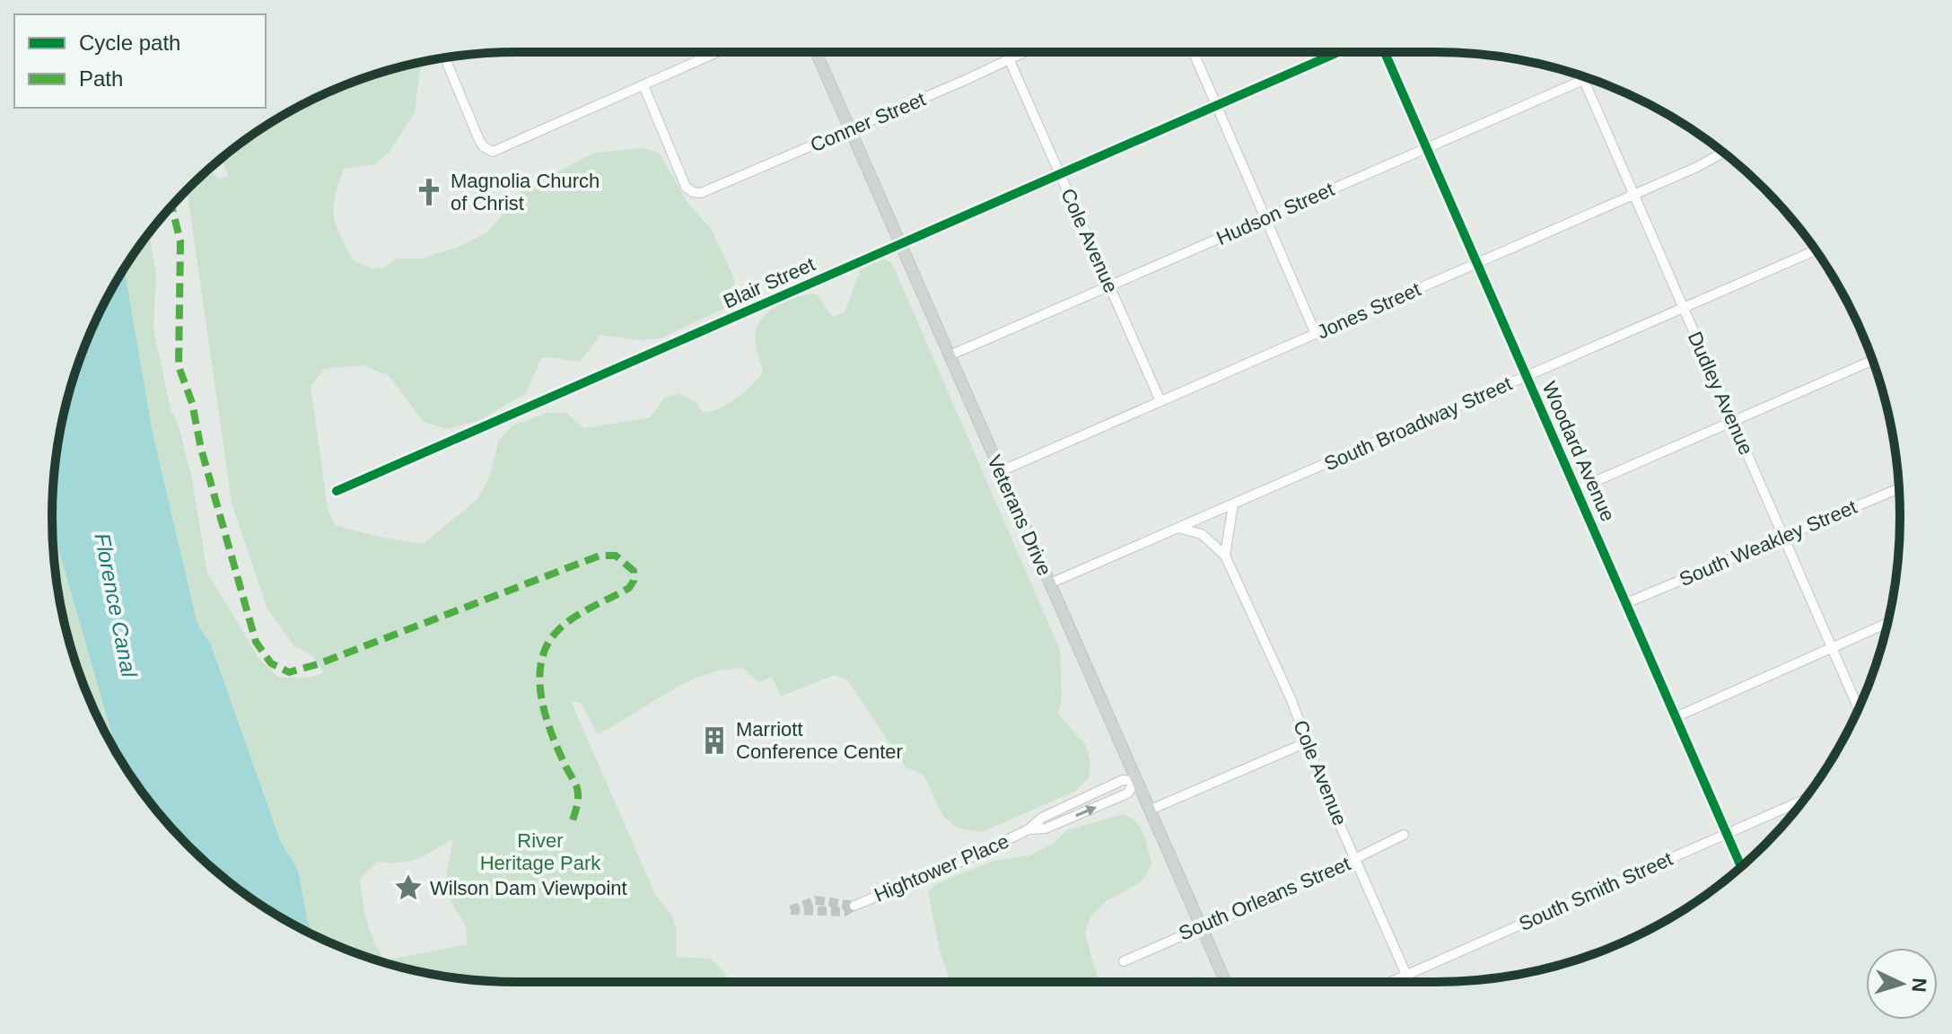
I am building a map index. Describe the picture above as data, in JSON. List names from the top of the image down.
{
  "streets": {
    "main road": ["Veterans Drive"],
    "street": [
      "Conner Street",
      "Hudson Street",
      "Cole Avenue",
      "Blair Street",
      "Jones Street",
      "Dudley Avenue",
      "South Broadway Street",
      "Woodard Avenue",
      "South Weakley Street",
      "Hightower Place",
      "South Smith Street",
      "South Orleans Street"
    ]
  },
  "crossings": [
    ["Conner Street", "Cole Avenue"],
    ["Conner Street", "Veterans Drive"],
    ["Hudson Street", "Cole Avenue"],
    ["Hudson Street", "Dudley Avenue"],
    ["Hudson Street", "Woodard Avenue"],
    ["Hudson Street", "Veterans Drive"],
    ["Cole Avenue", "Blair Street"],
    ["Cole Avenue", "Jones Street"],
    ["Cole Avenue", "South Broadway Street"],
    ["Cole Avenue", "South Smith Street"],
    ["Cole Avenue", "South Orleans Street"],
    ["Blair Street", "Veterans Drive"],
    ["Jones Street", "Dudley Avenue"],
    ["Jones Street", "Woodard Avenue"],
    ["Jones Street", "Veterans Drive"],
    ["Dudley Avenue", "South Broadway Street"],
    ["Dudley Avenue", "South Weakley Street"],
    ["South Broadway Street", "Woodard Avenue"],
    ["South Broadway Street", "Veterans Drive"],
    ["Woodard Avenue", "South Weakley Street"],
    ["Woodard Avenue", "South Smith Street"],
    ["Veterans Drive", "Hightower Place"],
    ["Veterans Drive", "South Orleans Street"]
  ],
  "water": ["Florence Canal"],
  "parks": ["River Heritage Park"],
  "places": {
    "church": ["Magnolia Church of Christ"],
    "building": ["Marriott Conference Center"],
    "place": ["Wilson Dam Viewpoint"]
  },
  "legend": ["Cycle path", "Path"],
  "north": "right"
}
